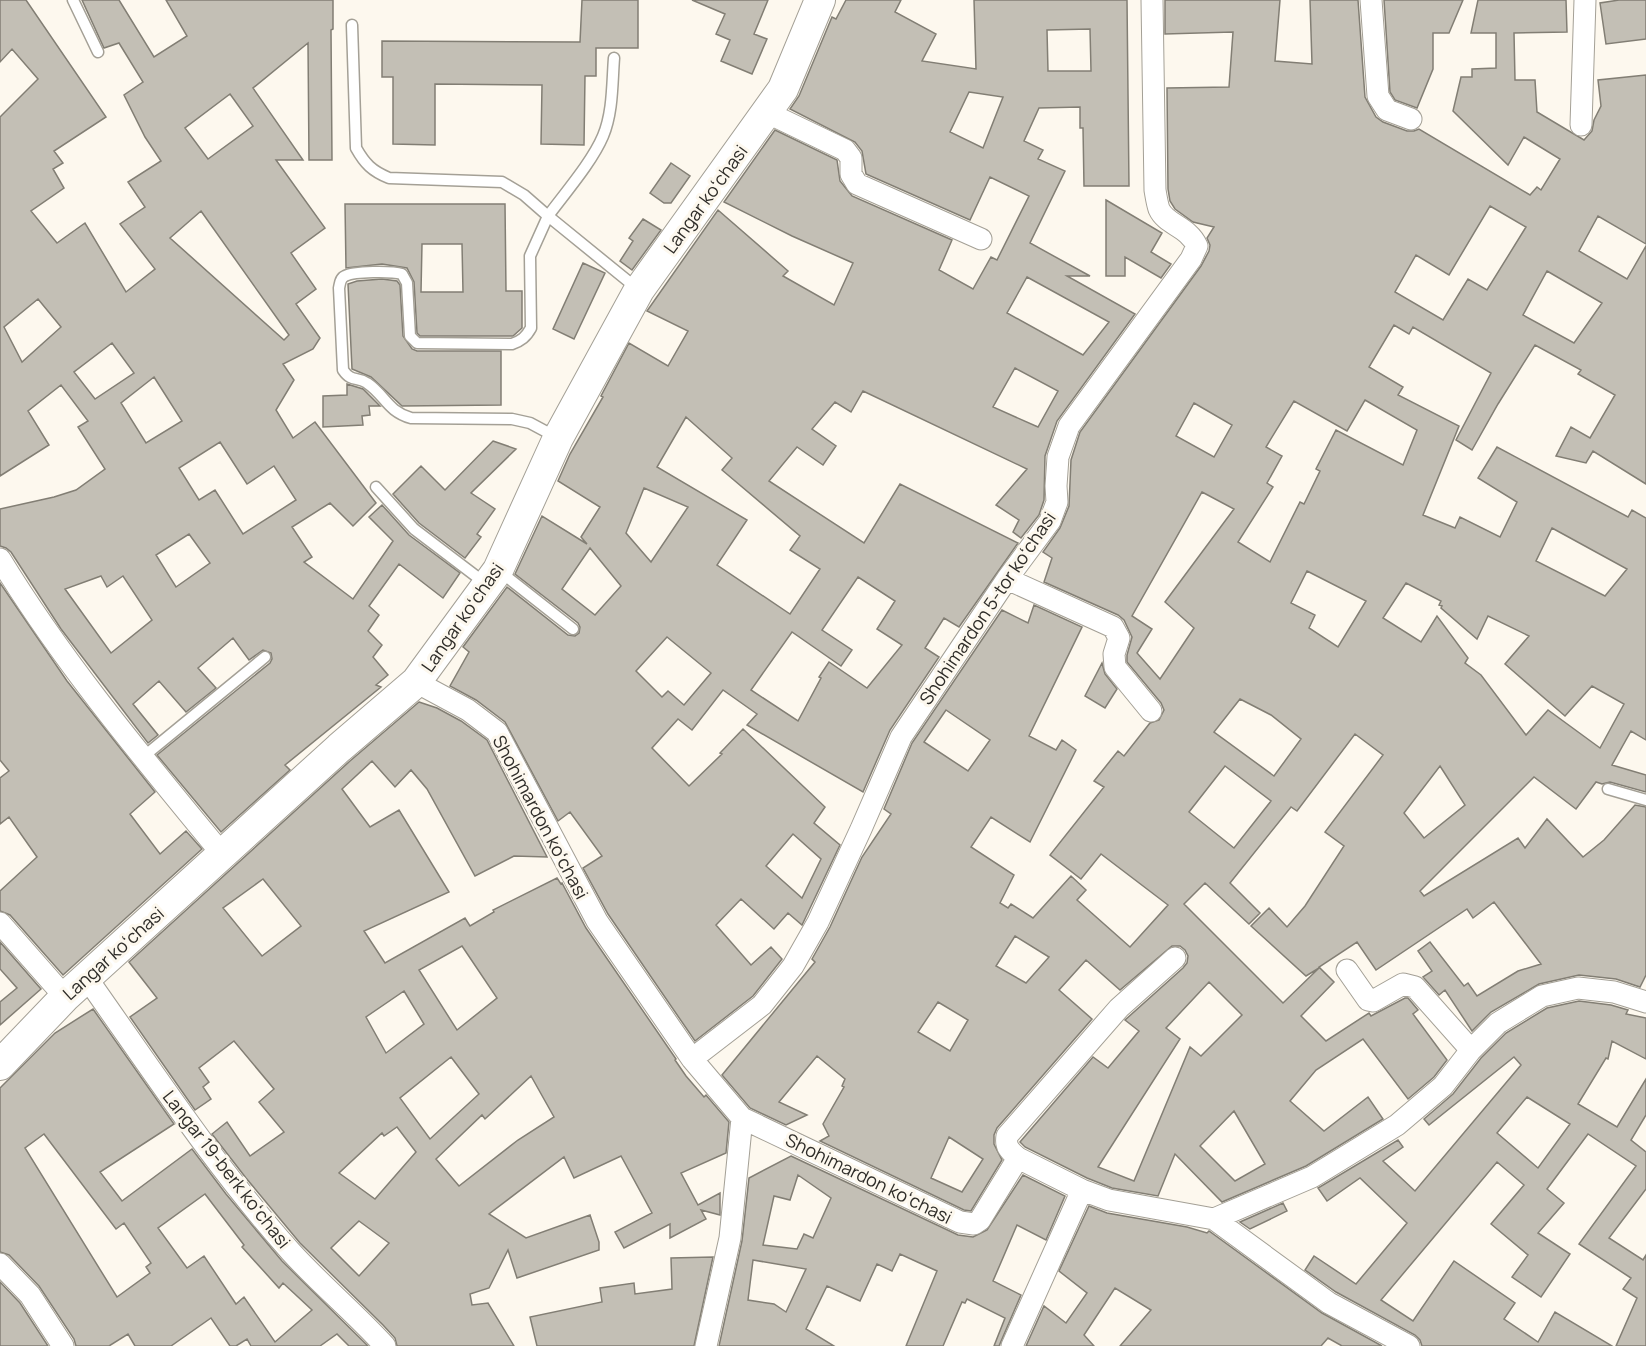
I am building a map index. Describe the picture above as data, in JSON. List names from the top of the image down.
{
  "streets": {
    "street": [
      "Langar koʻchasi",
      "Shohimardon 5-tor koʻchasi",
      "Shohimardon koʻchasi",
      "Langar 19-berk koʻchasi"
    ]
  },
  "crossings": [
    ["Langar koʻchasi", "Shohimardon koʻchasi"],
    ["Langar koʻchasi", "Langar 19-berk koʻchasi"],
    ["Shohimardon 5-tor koʻchasi", "Shohimardon koʻchasi"]
  ]
}
